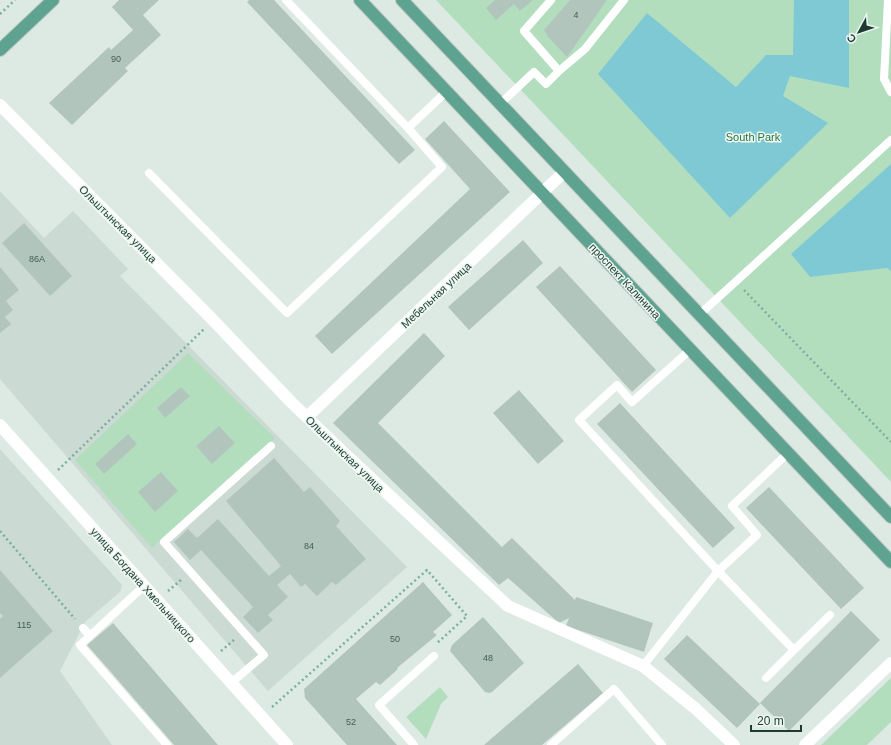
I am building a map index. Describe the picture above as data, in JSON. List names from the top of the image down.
{
  "streets": {
    "main road": ["проспект Калинина"],
    "street": ["Ольштынская улица", "Мебельная улица", "улица Богдана Хмельницкого"]
  },
  "crossings": [
    ["Ольштынская улица", "Мебельная улица"],
    ["проспект Калинина", "Мебельная улица"]
  ],
  "parks": ["South Park"],
  "house_numbers": [
    "4",
    "90",
    "86А",
    "84",
    "115",
    "50",
    "48",
    "52"
  ],
  "scale_bar": "20 m",
  "north": "bottom left"
}
